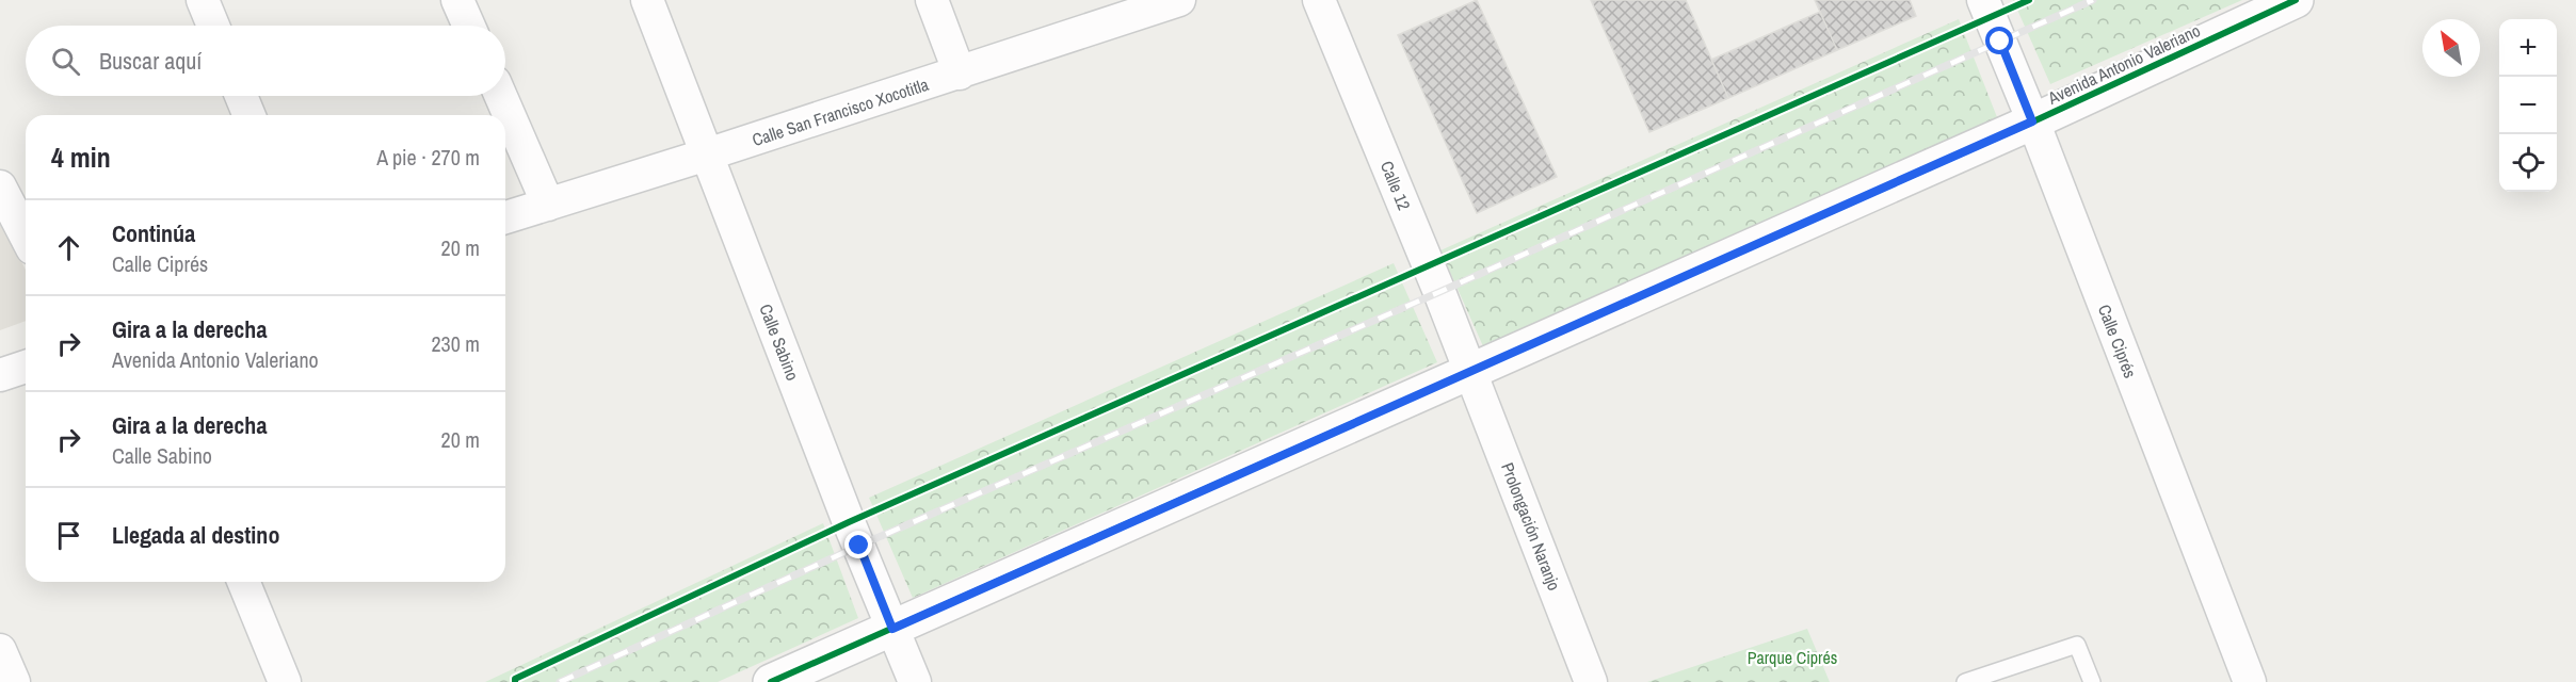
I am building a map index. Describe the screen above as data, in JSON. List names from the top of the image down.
{
  "streets": {
    "street": [
      "Avenida Antonio Valeriano",
      "Calle San Francisco Xocotitla",
      "Calle 12",
      "Calle Ciprés",
      "Calle Sabino",
      "Prolongación Naranjo"
    ]
  },
  "crossings": [
    ["Avenida Antonio Valeriano", "Calle 12"],
    ["Avenida Antonio Valeriano", "Calle Ciprés"],
    ["Avenida Antonio Valeriano", "Calle Sabino"],
    ["Avenida Antonio Valeriano", "Prolongación Naranjo"],
    ["Calle San Francisco Xocotitla", "Calle Sabino"],
    ["Calle 12", "Prolongación Naranjo"]
  ],
  "parks": ["Parque Ciprés"],
  "north": "top left",
  "page": {
    "map_buttons": ["+", "−"],
    "search": "Buscar aquí",
    "heading": ["4 min", "A pie · 270 m"],
    "list": [
      ["Continúa", "Calle Ciprés", "20 m"],
      ["Gira a la derecha", "Avenida Antonio Valeriano", "230 m"],
      ["Gira a la derecha", "Calle Sabino", "20 m"],
      "Llegada al destino"
    ]
  }
}
